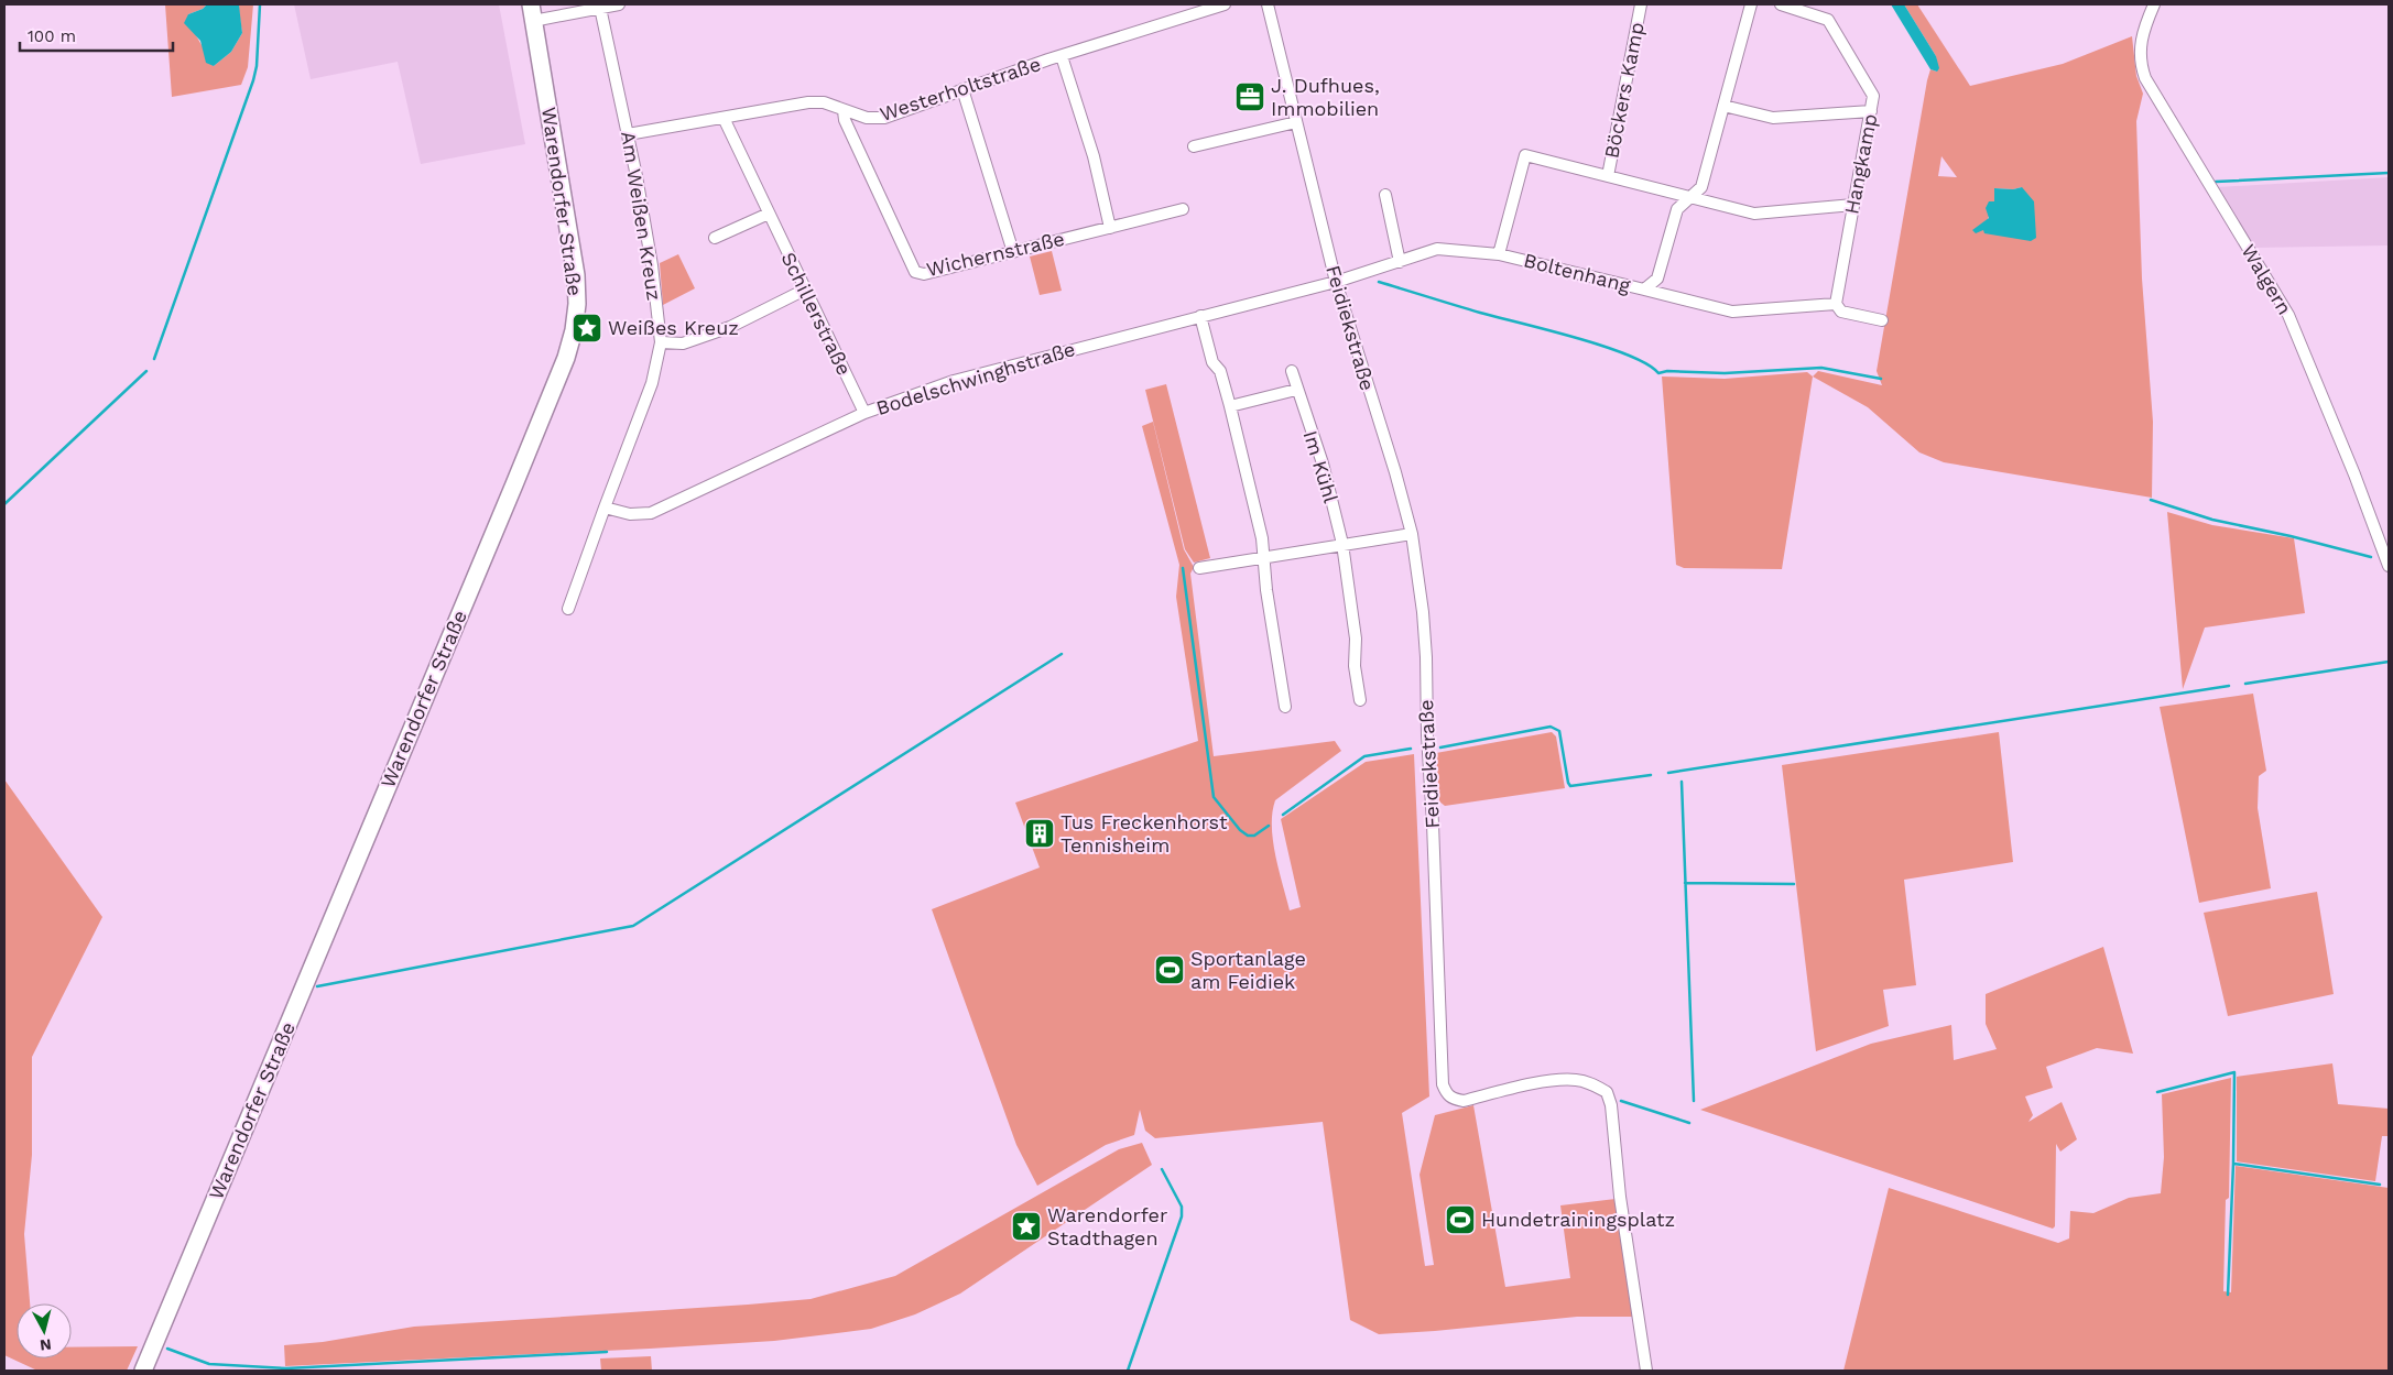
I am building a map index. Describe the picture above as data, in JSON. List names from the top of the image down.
{
  "streets": {
    "main road": ["Warendorfer Straße"],
    "street": [
      "Westerholtstraße",
      "Böckers Kamp",
      "Hangkamp",
      "Am Weißen Kreuz",
      "Wichernstraße",
      "Boltenhang",
      "Walgern",
      "Schillerstraße",
      "Feidiekstraße",
      "Bodelschwinghstraße",
      "Im Kühl"
    ]
  },
  "crossings": [
    ["Westerholtstraße", "Am Weißen Kreuz"],
    ["Westerholtstraße", "Wichernstraße"],
    ["Westerholtstraße", "Schillerstraße"],
    ["Am Weißen Kreuz", "Bodelschwinghstraße"],
    ["Boltenhang", "Feidiekstraße"],
    ["Boltenhang", "Bodelschwinghstraße"],
    ["Schillerstraße", "Bodelschwinghstraße"],
    ["Feidiekstraße", "Bodelschwinghstraße"]
  ],
  "places": {
    "office": ["J. Dufhues, Immobilien"],
    "place": ["Weißes Kreuz", "Warendorfer Stadthagen"],
    "building": ["Tus Freckenhorst Tennisheim"],
    "sports": ["Sportanlage am Feidiek", "Hundetrainingsplatz"]
  },
  "scale_bar": "100 m",
  "north": "bottom"
}
